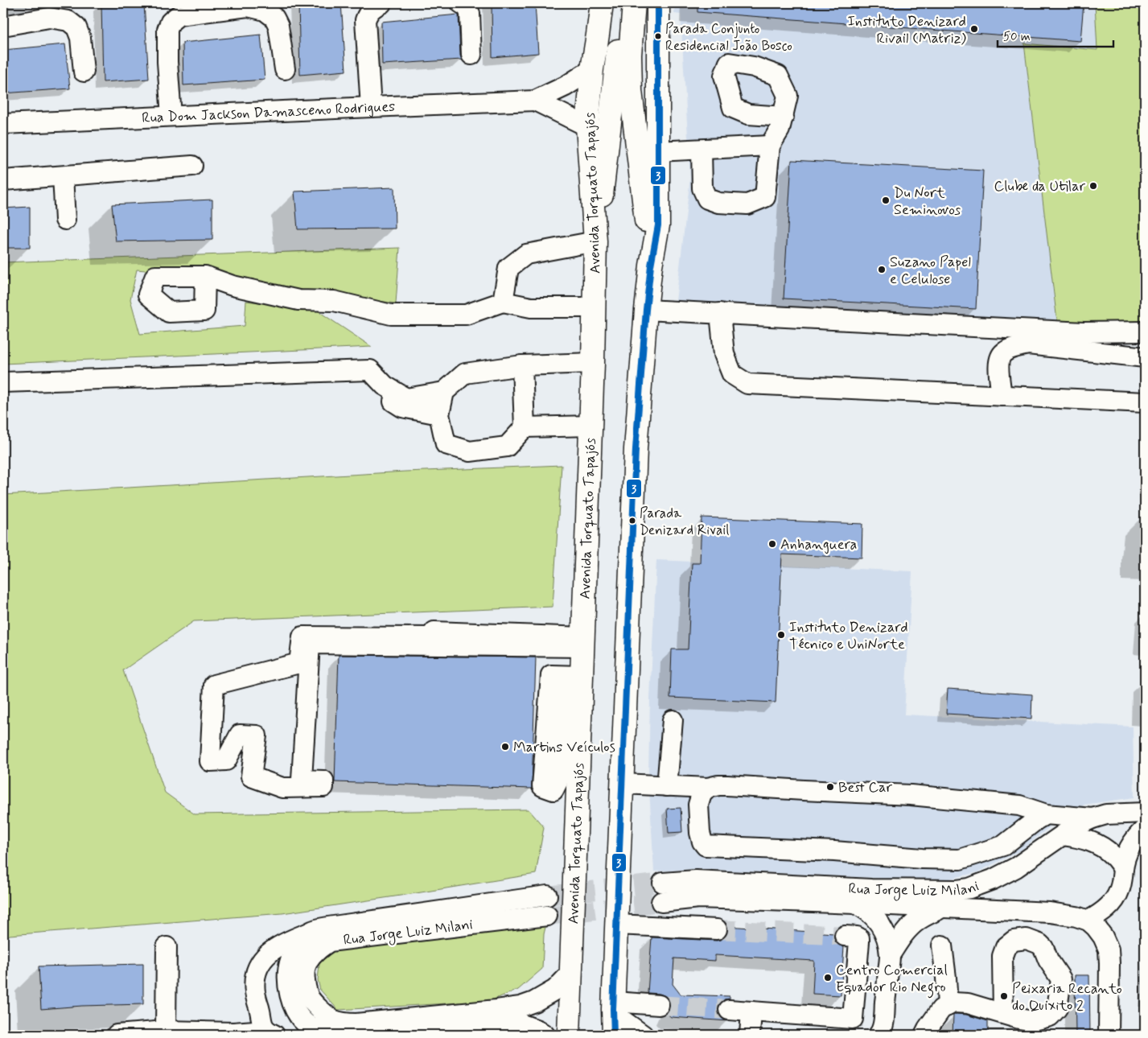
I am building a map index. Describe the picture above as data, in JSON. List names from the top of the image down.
{
  "streets": {
    "highway": ["Avenida Torquato Tapajós"],
    "street": ["Rua Dom Jackson Damasceno Rodrigues", "Rua Jorge Luiz Milani"]
  },
  "crossings": [
    ["Rua Dom Jackson Damasceno Rodrigues", "Avenida Torquato Tapajós"],
    ["Avenida Torquato Tapajós", "Rua Jorge Luiz Milani"]
  ],
  "places": [
    "Instituto Denizard Rivail (Matriz)",
    "Parada Conjunto Residencial João Bosco",
    "Clube da Utilar",
    "Du Nort Seminovos",
    "Suzano Papel e Celulose",
    "Parada Denizard Rivail",
    "Anhanguera",
    "Instituto Denizard Técnico e UniNorte",
    "Martins Veículos",
    "Best Car",
    "Centro Comercial Equador Rio Negro",
    "Peixaria Recanto do Quixito 2"
  ],
  "lines": ["transit line 3"],
  "scale_bar": "50 m"
}
